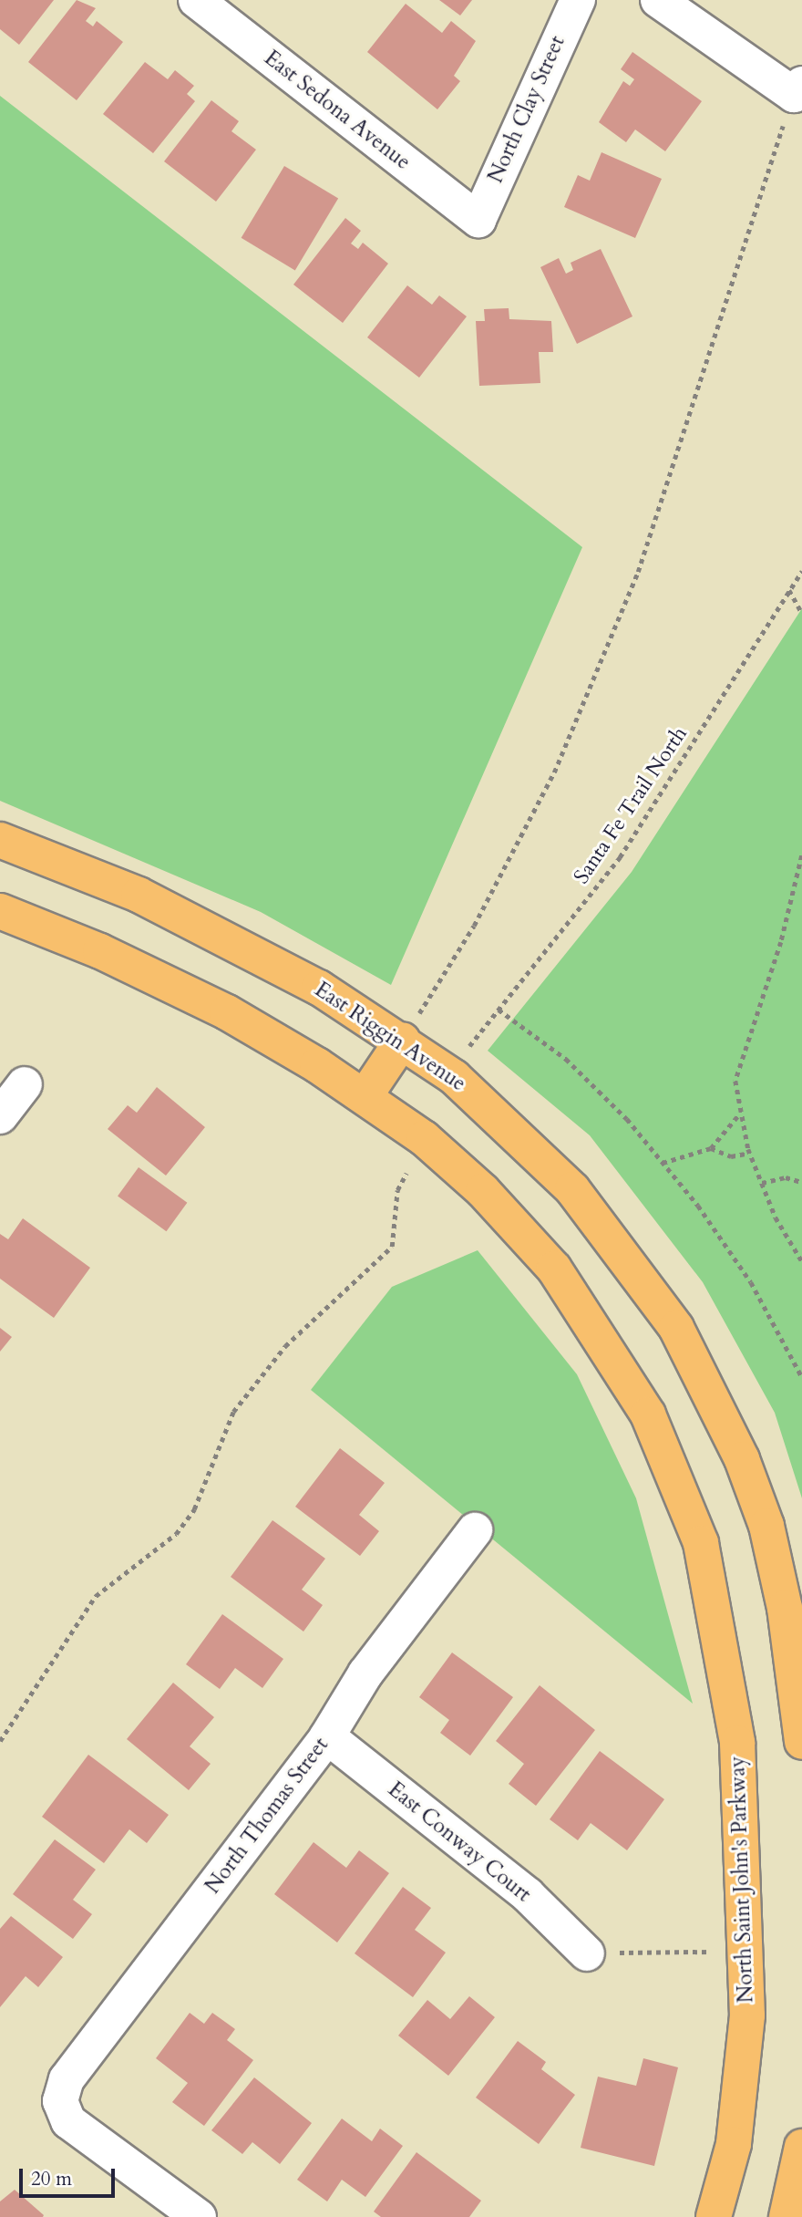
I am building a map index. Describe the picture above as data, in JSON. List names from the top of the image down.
{
  "streets": {
    "main road": ["East Riggin Avenue", "North Saint John's Parkway"],
    "street": [
      "North Clay Street",
      "East Sedona Avenue",
      "North Thomas Street",
      "East Conway Court"
    ],
    "path": ["Santa Fe Trail North"]
  },
  "crossings": [
    ["North Clay Street", "East Sedona Avenue"],
    ["North Thomas Street", "East Conway Court"]
  ],
  "scale_bar": "20 m"
}
